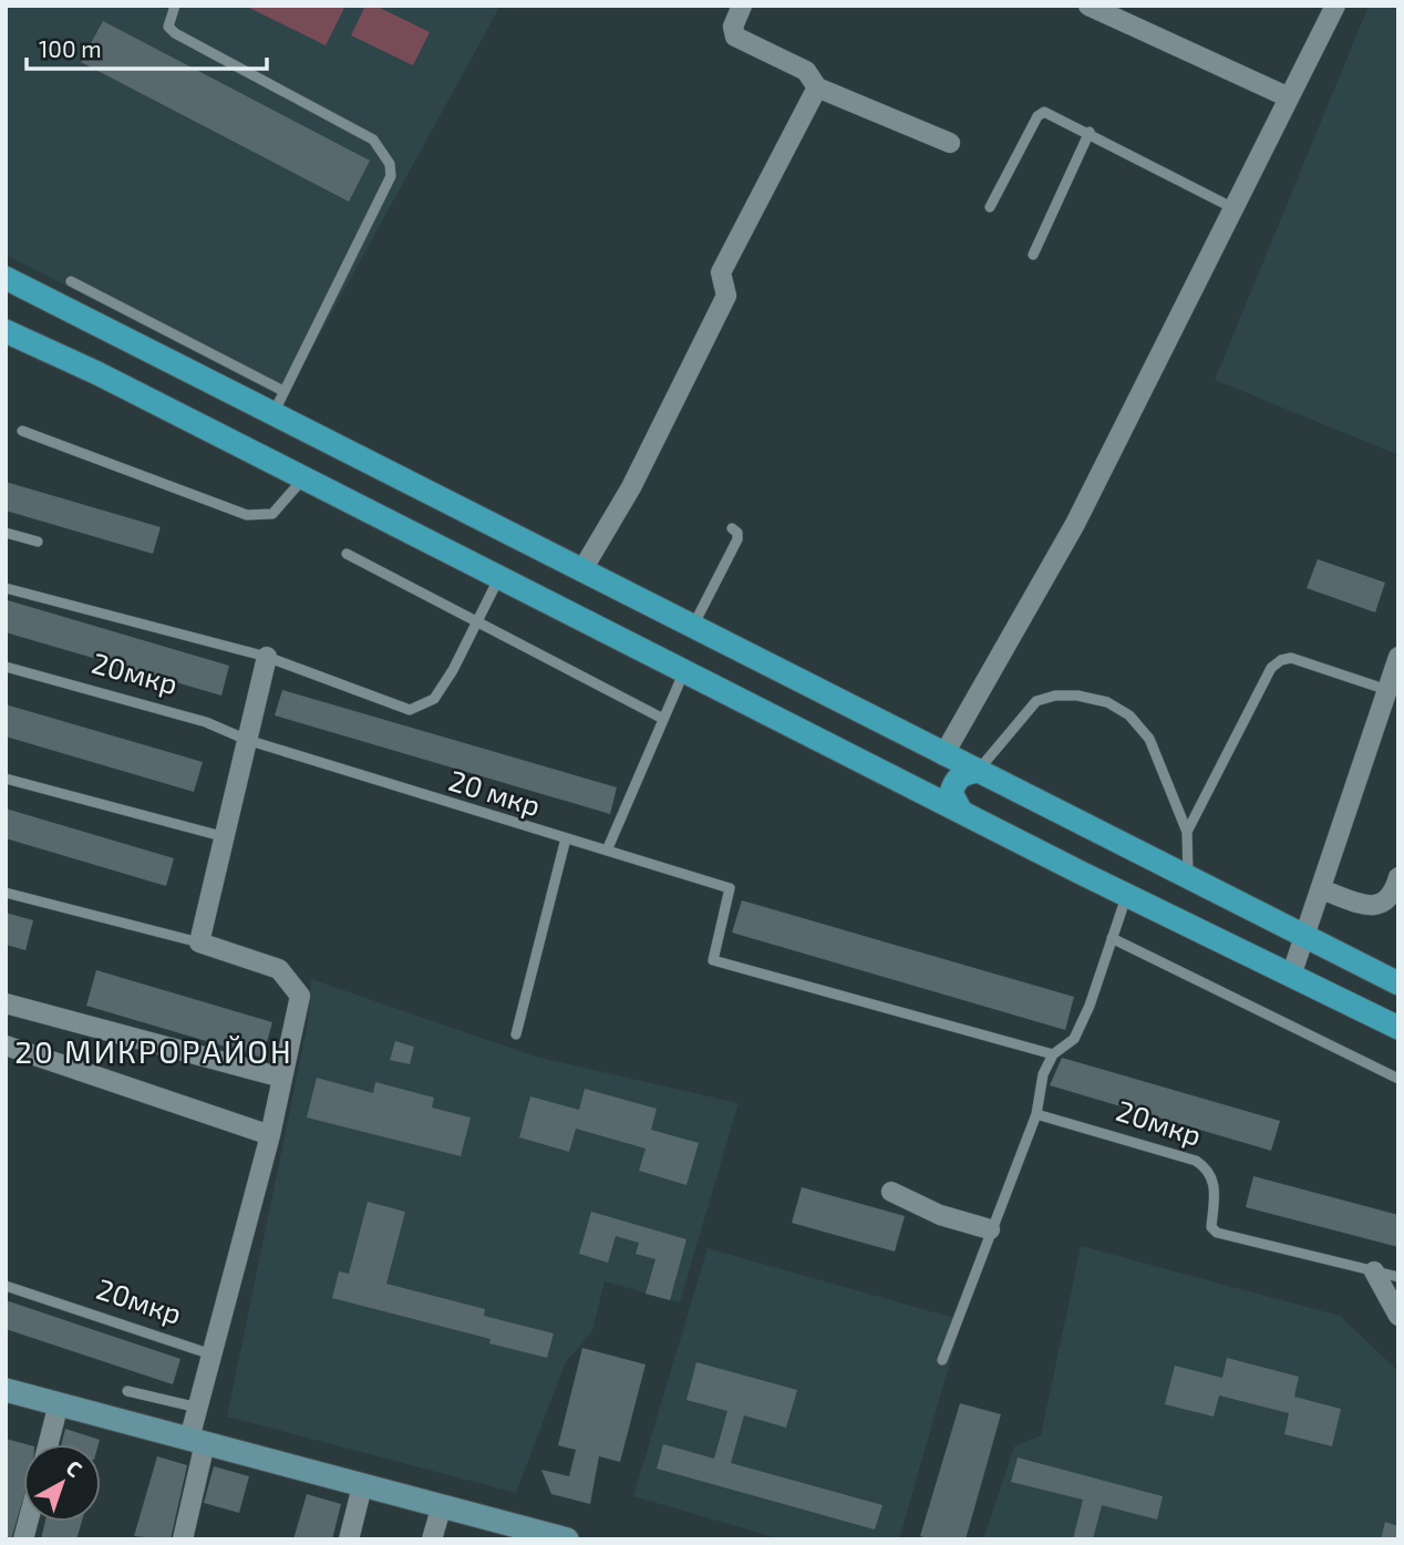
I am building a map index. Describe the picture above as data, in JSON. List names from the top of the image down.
{
  "streets": {
    "lane": ["20мкр", "20 мкр"]
  },
  "crossings": [
    ["20мкр", "20 мкр"]
  ],
  "districts": ["20 МИКРОРАЙОН"],
  "scale_bar": "100 m",
  "north": "top right"
}
